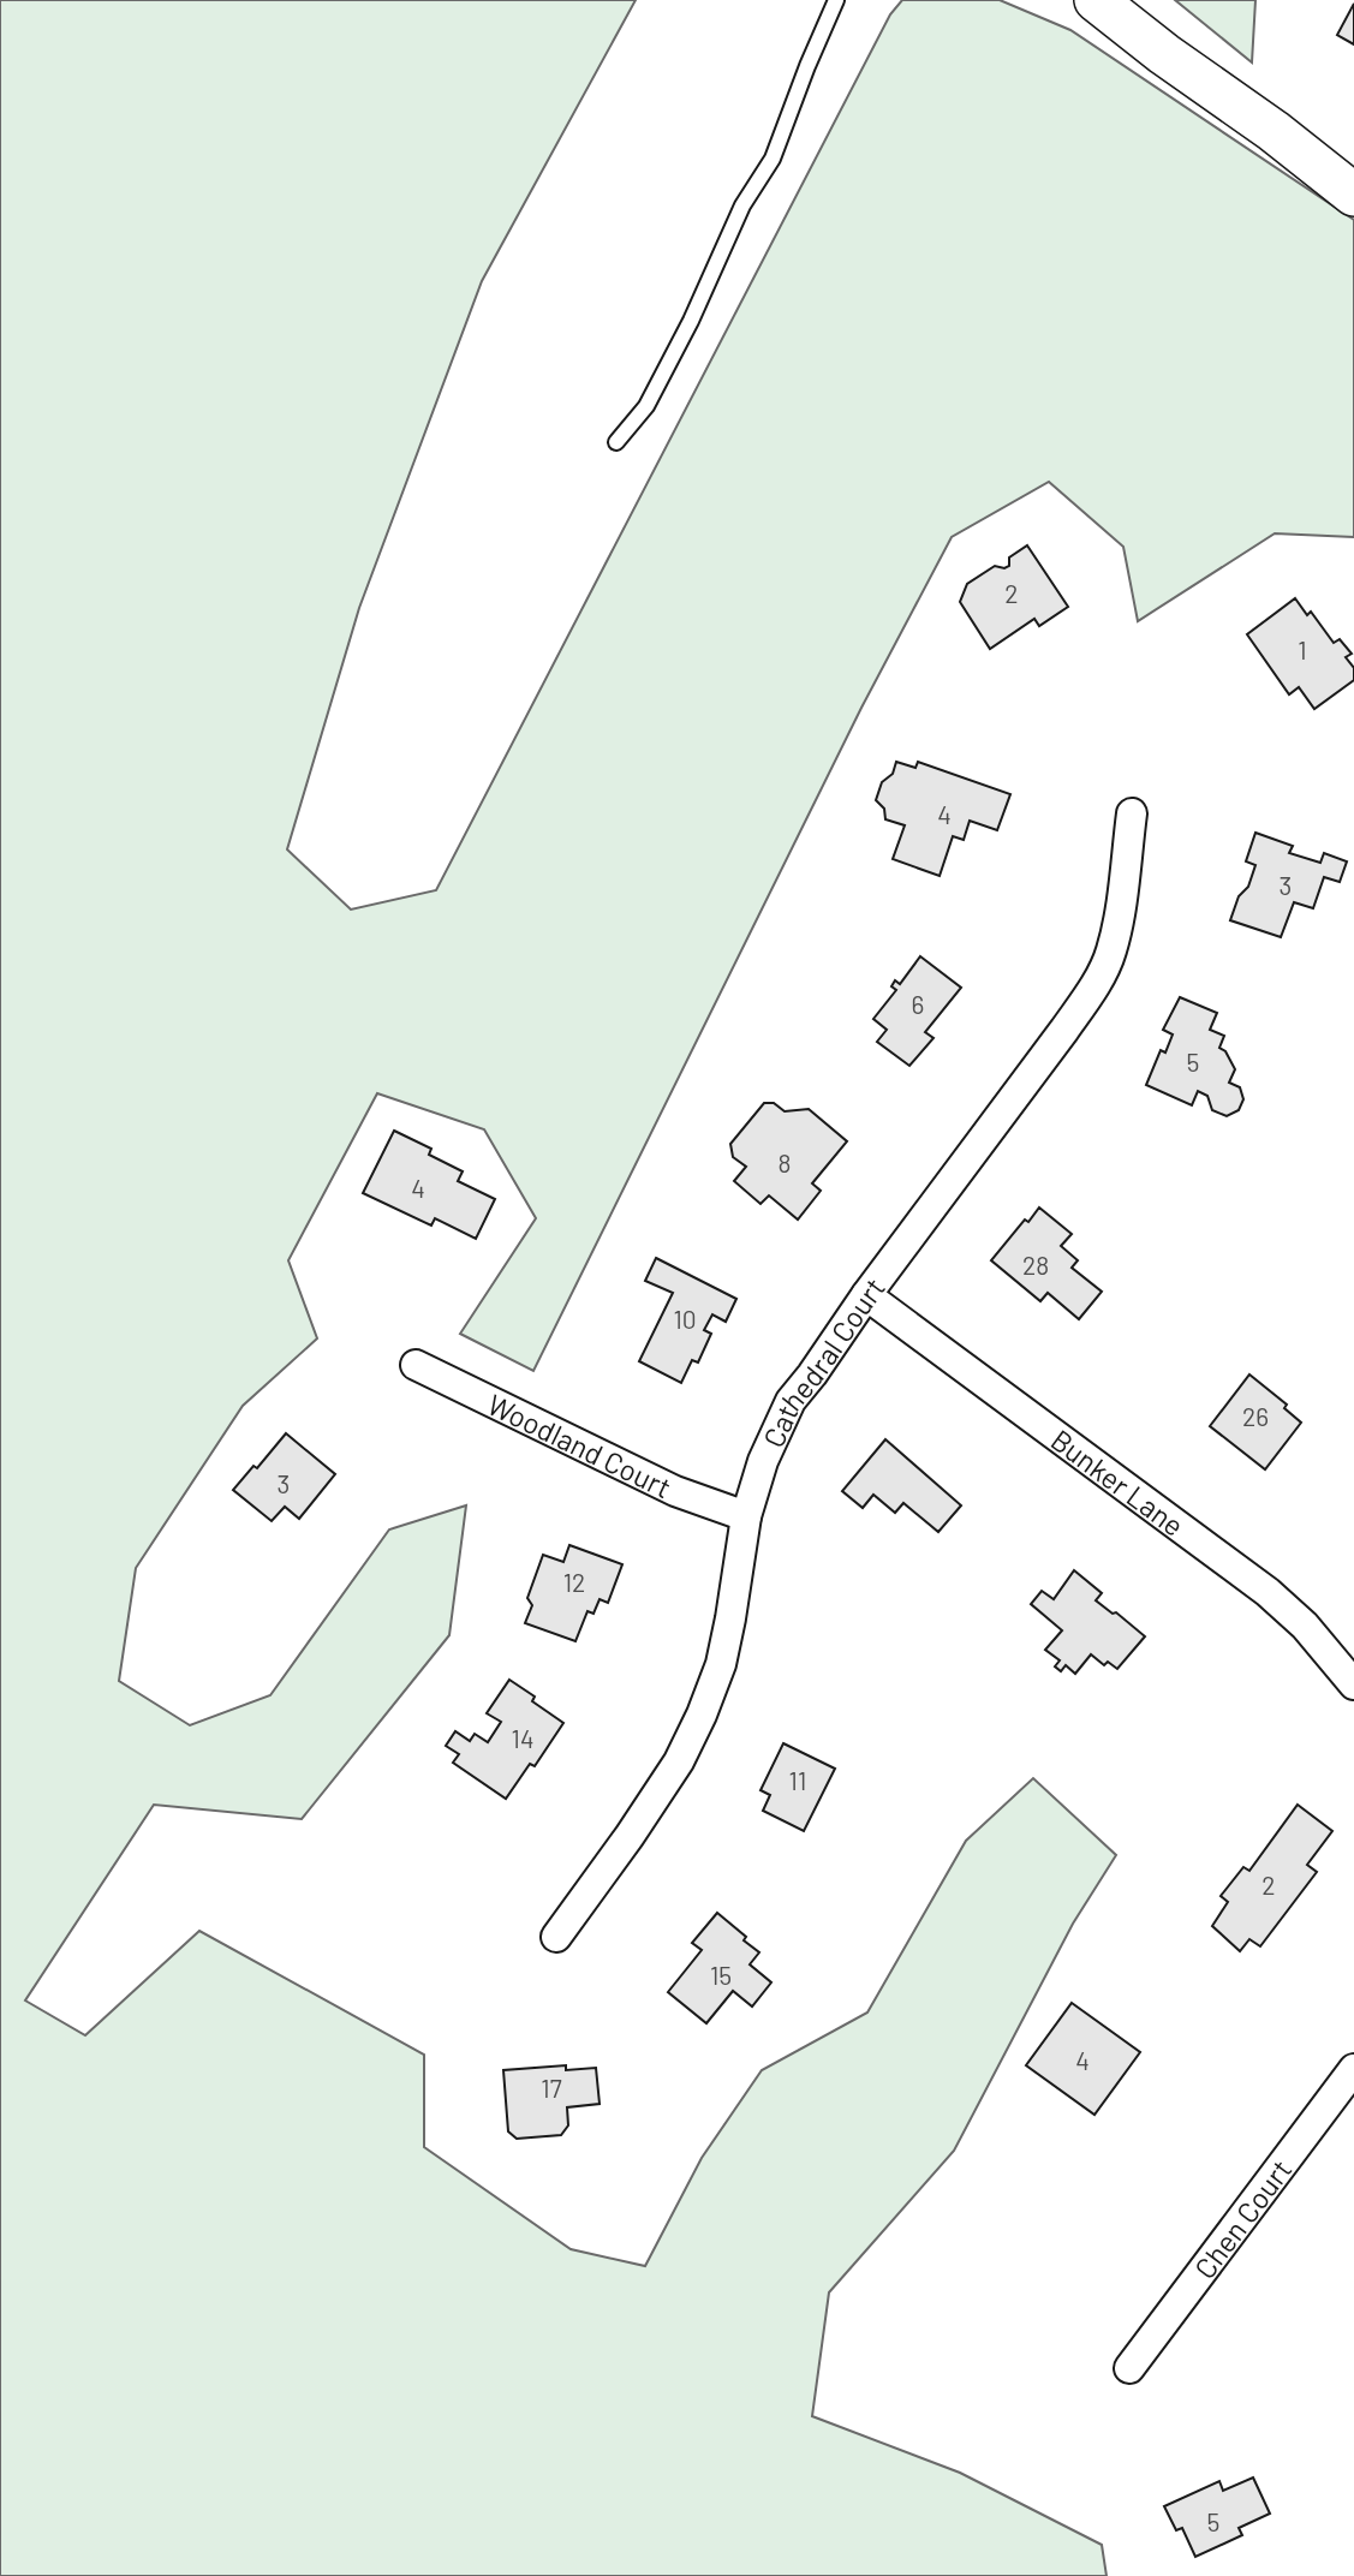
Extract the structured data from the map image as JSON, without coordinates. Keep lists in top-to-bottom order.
{
  "streets": {
    "street": [
      "Cathedral Court",
      "Woodland Court",
      "Bunker Lane",
      "Chen Court"
    ]
  },
  "crossings": [
    ["Cathedral Court", "Woodland Court"],
    ["Cathedral Court", "Bunker Lane"]
  ],
  "house_numbers": [
    "2",
    "1",
    "4",
    "3",
    "6",
    "5",
    "8",
    "4",
    "28",
    "10",
    "26",
    "3",
    "12",
    "14",
    "11",
    "2",
    "15",
    "4",
    "17",
    "5"
  ]
}
